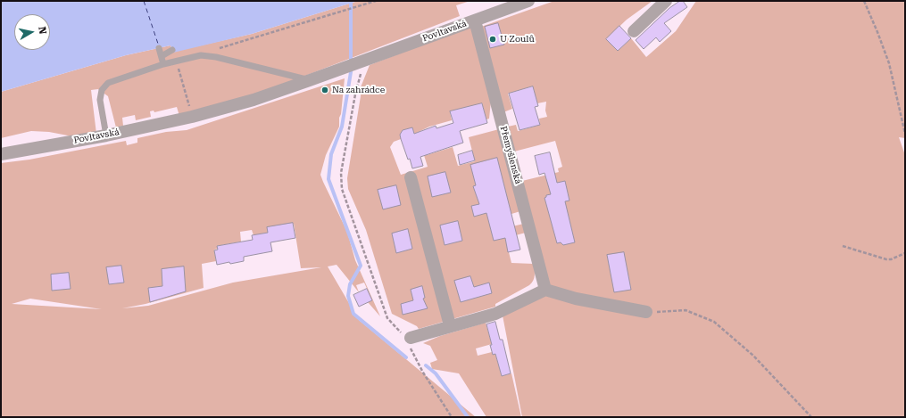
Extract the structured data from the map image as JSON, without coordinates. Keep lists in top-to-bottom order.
{
  "streets": {
    "street": ["Povltavská", "Přemyšlenská"]
  },
  "crossings": [
    ["Povltavská", "Přemyšlenská"]
  ],
  "places": ["U Zoulů", "Na zahrádce"],
  "north": "right"
}
